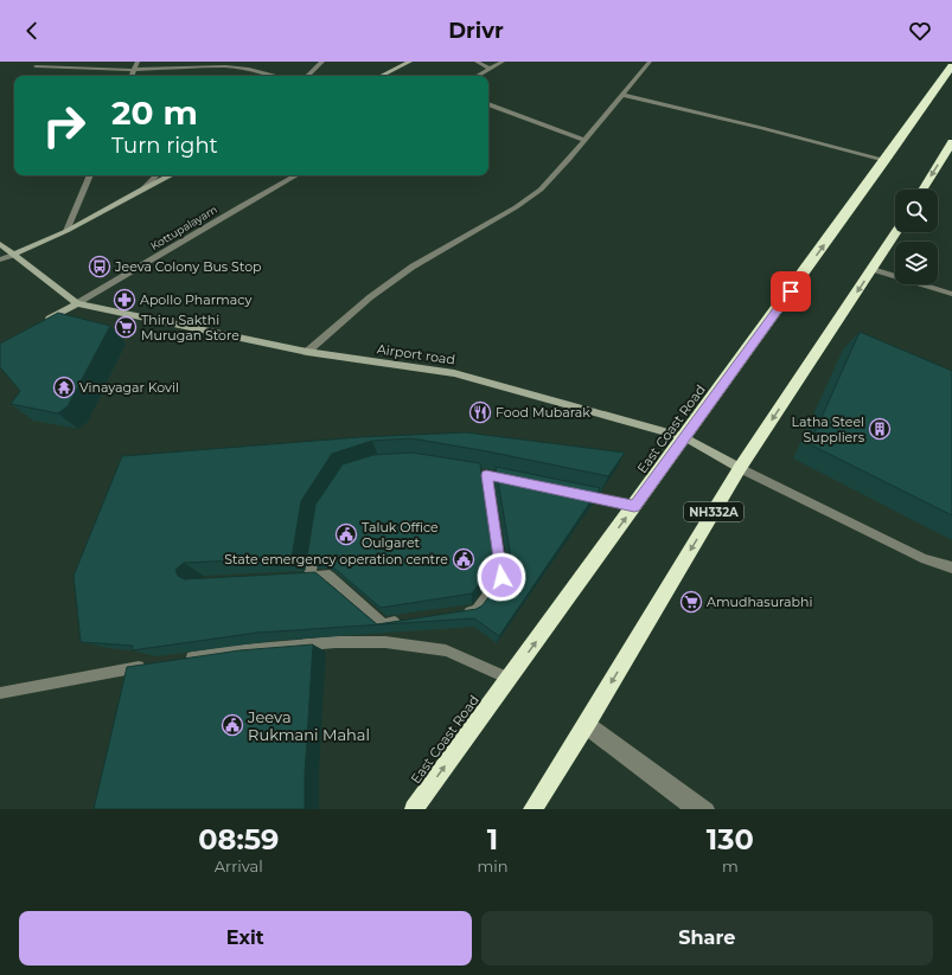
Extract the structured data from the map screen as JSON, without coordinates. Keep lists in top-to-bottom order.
{
  "streets": {
    "highway": ["East Coast Road", "NH332A"],
    "street": ["Kottupalayam", "Airport road"]
  },
  "crossings": [
    ["Kottupalayam", "Airport road"],
    ["Airport road", "East Coast Road"],
    ["Airport road", "NH332A"]
  ],
  "places": {
    "bus stop": ["Jeeva Colony Bus Stop"],
    "pharmacy": ["Apollo Pharmacy"],
    "supermarket": ["Thiru Sakthi Murugan Store", "Amudhasurabhi"],
    "temple": ["Vinayagar Kovil"],
    "restaurant": ["Food Mubarak"],
    "building": ["Latha Steel Suppliers"],
    "public building": ["Taluk Office Oulgaret", "State emergency operation centre", "Jeeva Rukmani Mahal"]
  },
  "page": {
    "header": "Drivr",
    "turn": ["20 m", "Turn right"],
    "eta": [
      "08:59",
      "Arrival",
      "1",
      "min",
      "130",
      "m"
    ],
    "buttons": ["Exit", "Share"]
  }
}
